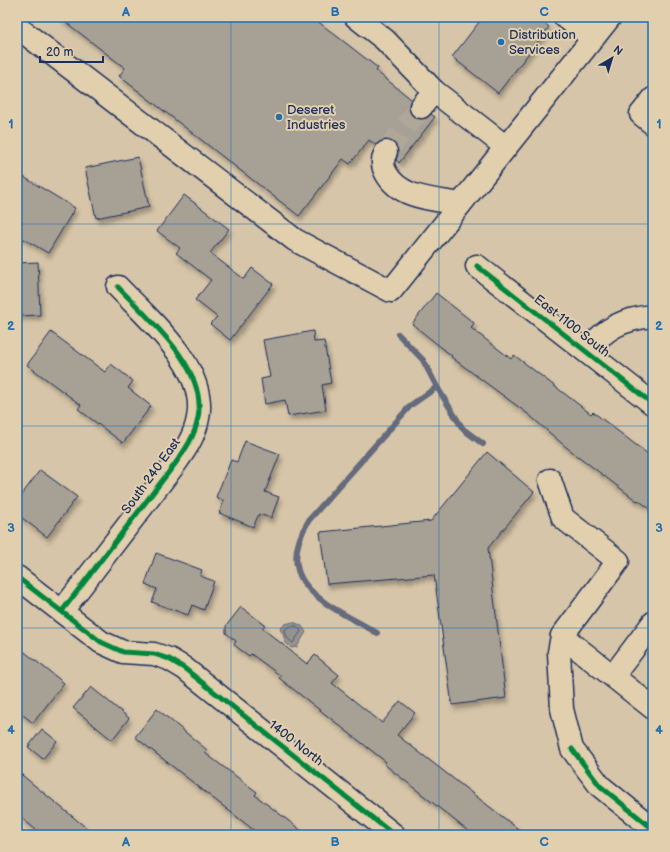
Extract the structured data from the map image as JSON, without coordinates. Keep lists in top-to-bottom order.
{
  "streets": {
    "street": ["East 1100 South", "South 240 East", "1400 North"]
  },
  "crossings": [
    ["South 240 East", "1400 North"]
  ],
  "places": ["Distribution Services", "Deseret Industries"],
  "scale_bar": "20 m",
  "north": "top right",
  "grid": {
    "columns": ["A", "B", "C"],
    "rows": [
      "1",
      "2",
      "3",
      "4"
    ]
  }
}
